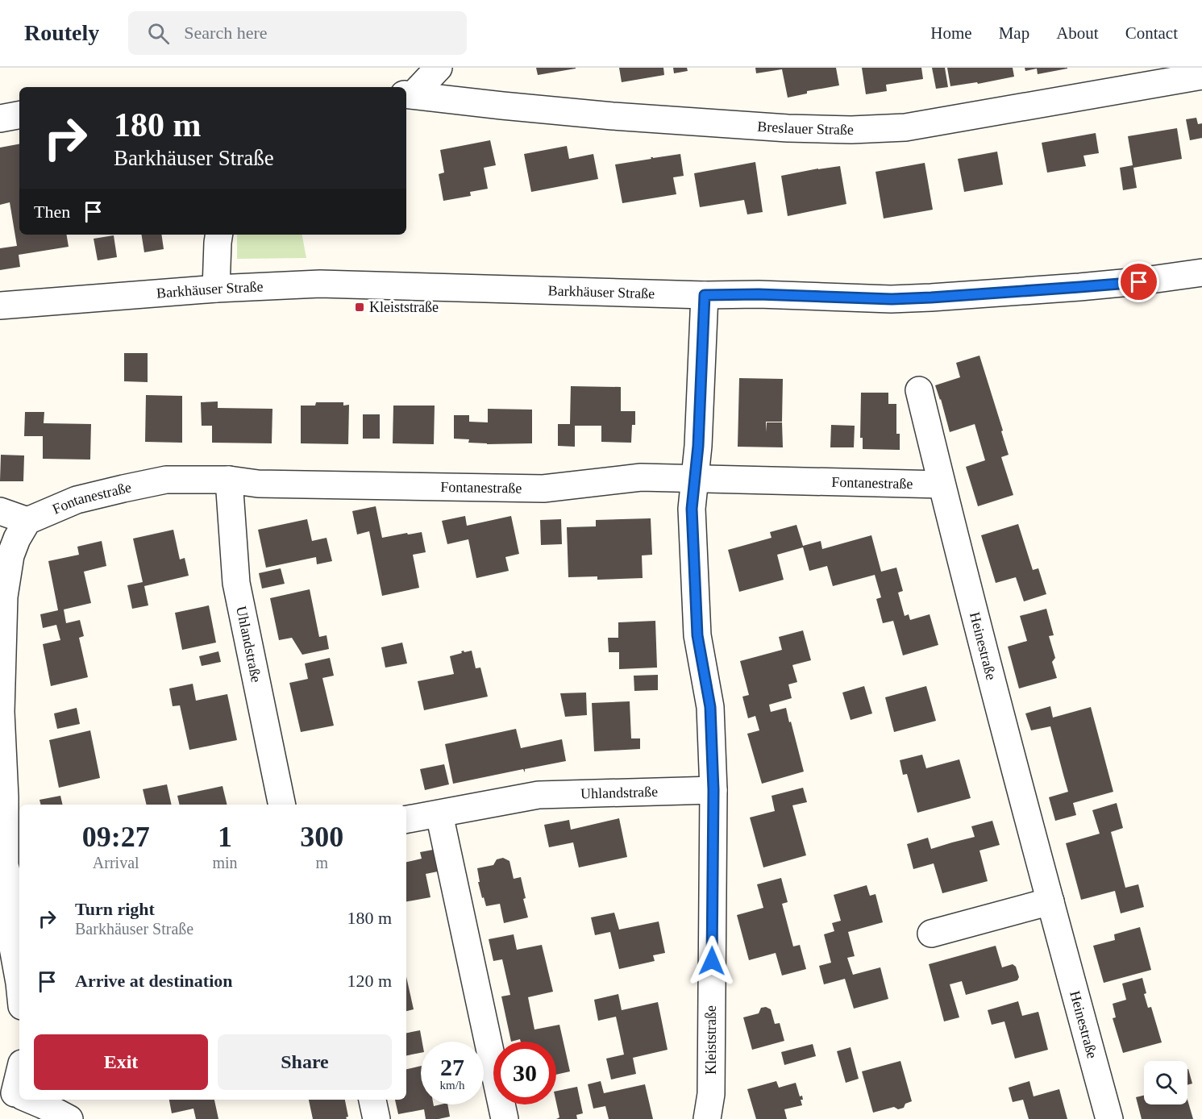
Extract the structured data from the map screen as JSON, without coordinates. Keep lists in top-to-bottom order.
{
  "streets": {
    "street": [
      "Breslauer Straße",
      "Barkhäuser Straße",
      "Fontanestraße",
      "Uhlandstraße",
      "Heinestraße",
      "Kleiststraße"
    ]
  },
  "crossings": [
    ["Barkhäuser Straße", "Kleiststraße"],
    ["Fontanestraße", "Uhlandstraße"],
    ["Fontanestraße", "Heinestraße"],
    ["Fontanestraße", "Kleiststraße"],
    ["Uhlandstraße", "Kleiststraße"]
  ],
  "places": {
    "transit": ["Kleiststraße"]
  },
  "page": {
    "header": "Routely",
    "search": "Search here",
    "nav": [
      "Home",
      "Map",
      "About",
      "Contact"
    ],
    "turn": ["180 m", "Barkhäuser Straße"],
    "then": "Then",
    "eta": [
      "09:27",
      "Arrival",
      "1",
      "min",
      "300",
      "m"
    ],
    "list": [
      {
        "name": "Turn right",
        "note": "Barkhäuser Straße",
        "value": "180 m"
      },
      {
        "name": "Arrive at destination",
        "value": "120 m"
      }
    ],
    "buttons": ["Exit", "Share"],
    "speed": "27 km/h",
    "limit": "30"
  }
}
